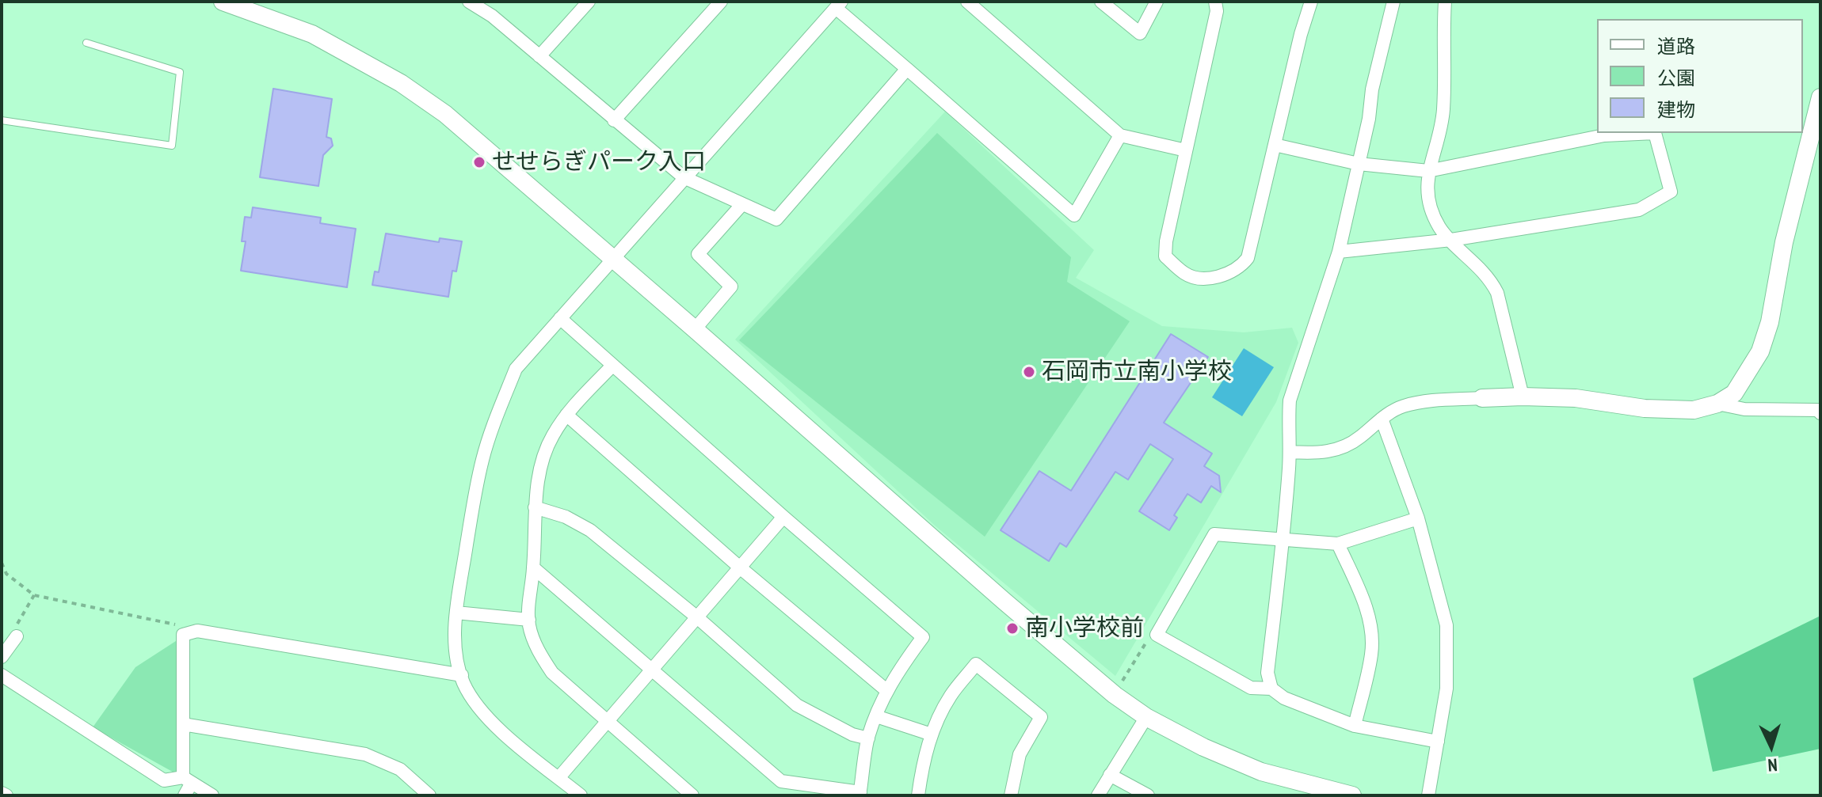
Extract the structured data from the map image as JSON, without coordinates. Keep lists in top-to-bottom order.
{
  "places": ["せせらぎパーク入口", "石岡市立南小学校", "南小学校前"],
  "legend": ["道路", "公園", "建物"],
  "north": "bottom"
}
